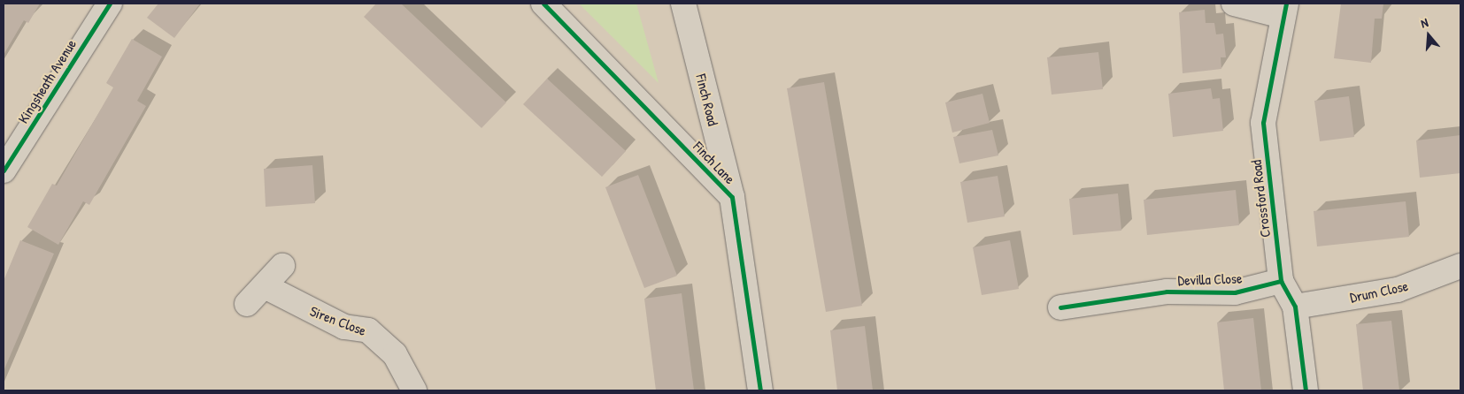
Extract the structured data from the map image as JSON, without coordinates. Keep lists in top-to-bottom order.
{
  "streets": {
    "street": [
      "Kingsheath Avenue",
      "Finch Road",
      "Finch Lane",
      "Crossford Road",
      "Devilla Close",
      "Drum Close",
      "Siren Close"
    ]
  },
  "crossings": [
    ["Finch Road", "Finch Lane"],
    ["Crossford Road", "Devilla Close"],
    ["Crossford Road", "Drum Close"]
  ],
  "north": "top"
}
